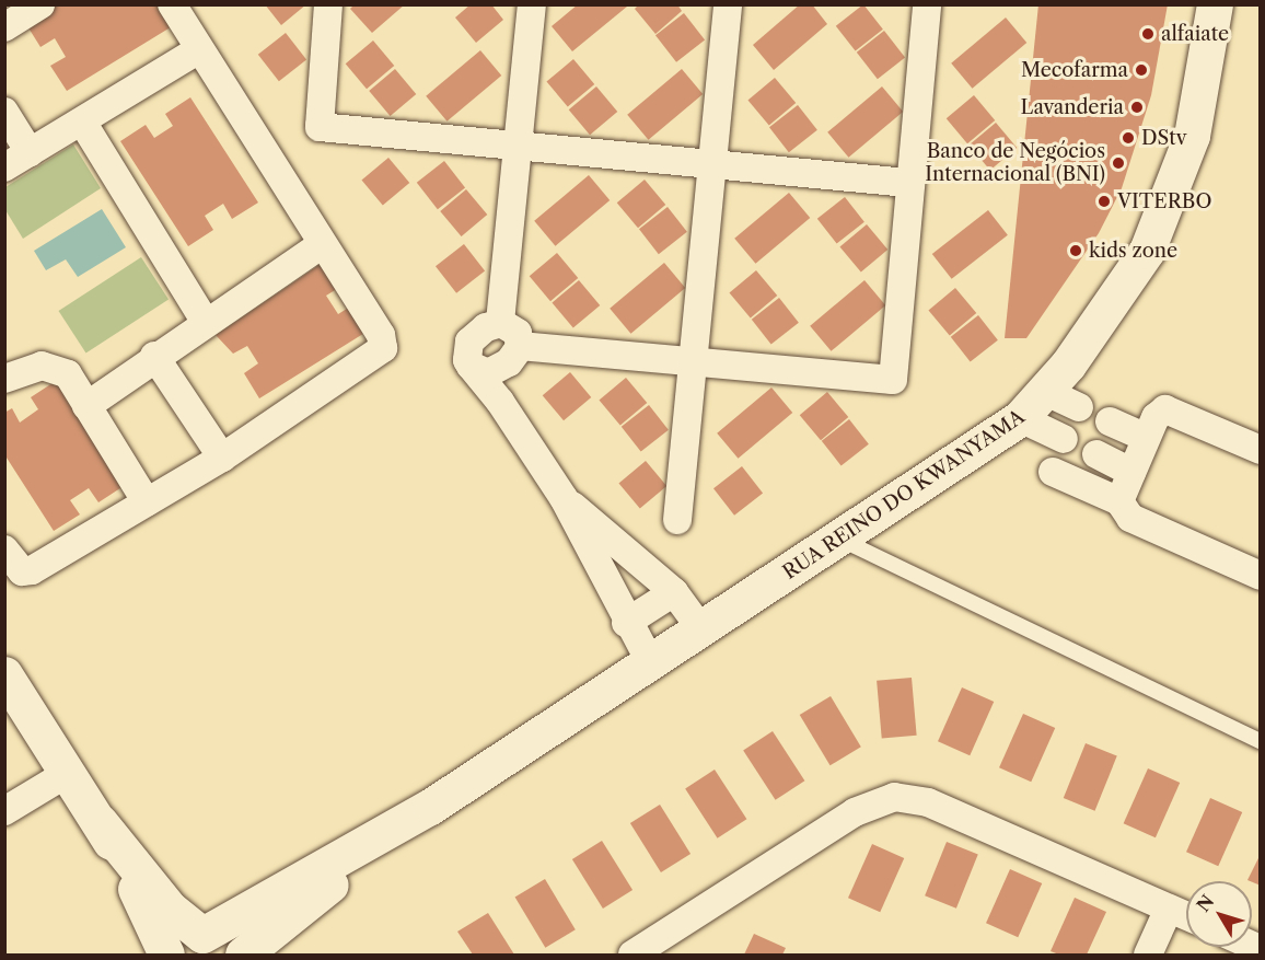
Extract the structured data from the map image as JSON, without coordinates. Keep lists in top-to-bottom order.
{
  "streets": {
    "street": ["RUA REINO DO KWANYAMA"]
  },
  "places": [
    "alfaiate",
    "Mecofarma",
    "Lavanderia",
    "DStv",
    "Banco de Negócios Internacional (BNI)",
    "VITERBO",
    "kids zone"
  ],
  "north": "top left"
}
